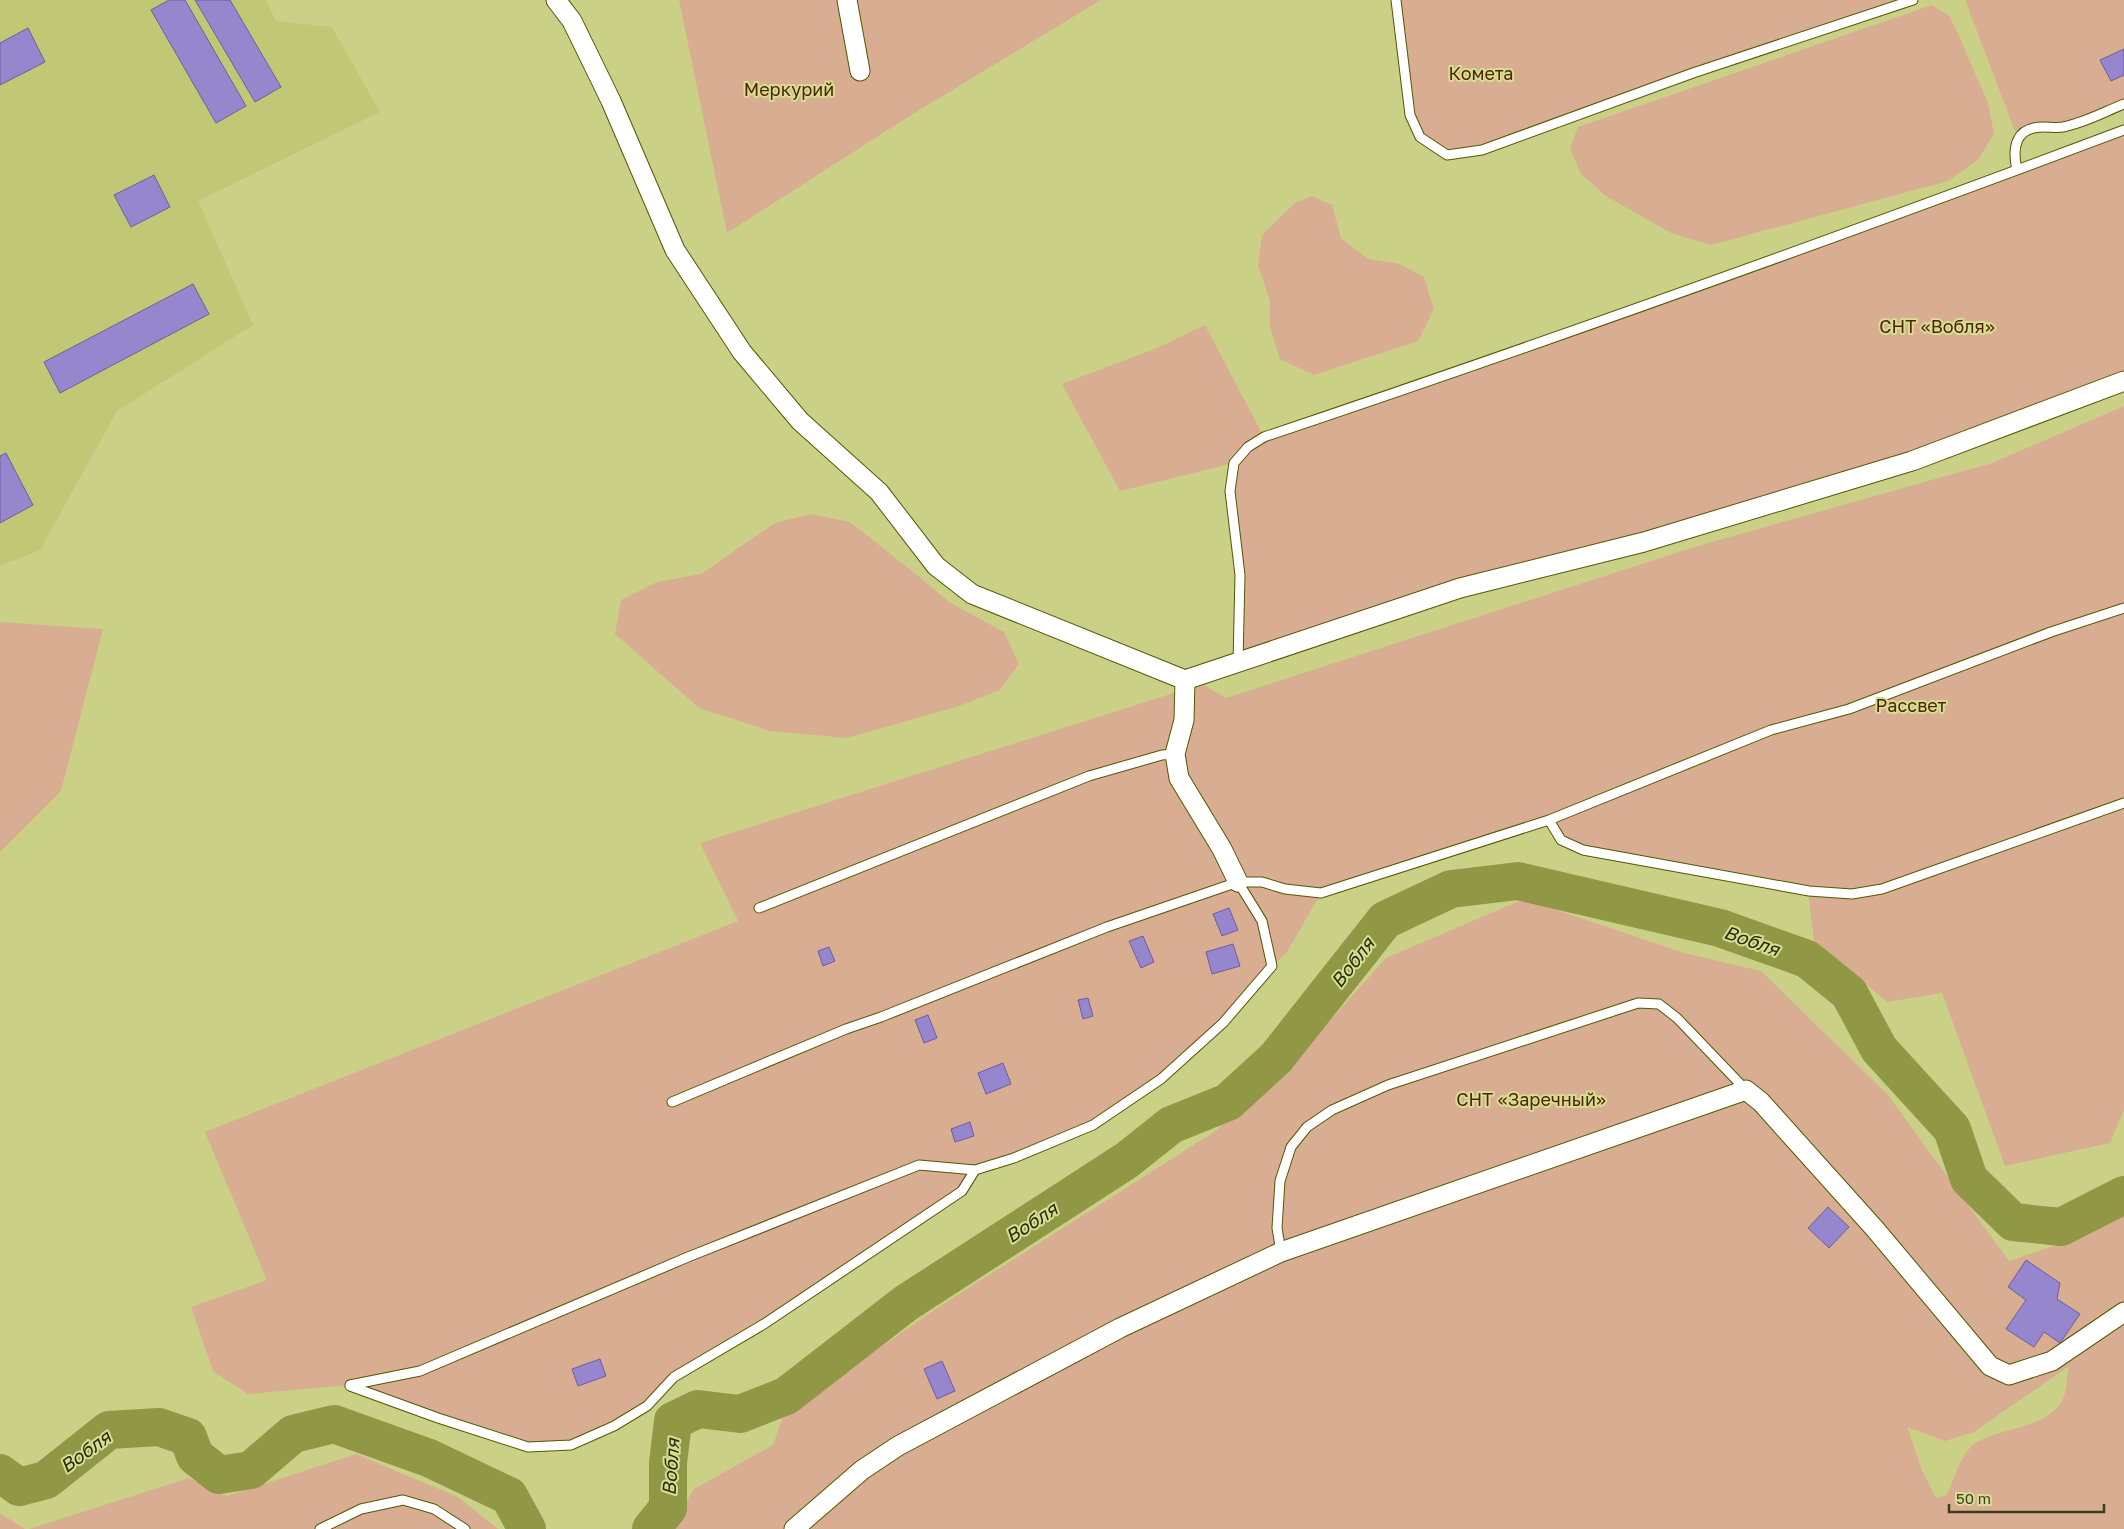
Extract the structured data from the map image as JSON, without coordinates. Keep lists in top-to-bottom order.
{
  "water": ["Вобля"],
  "parks": [
    "Комета",
    "Меркурий",
    "СНТ «Вобля»",
    "Рассвет",
    "СНТ «Заречный»"
  ],
  "scale_bar": "50 m"
}
